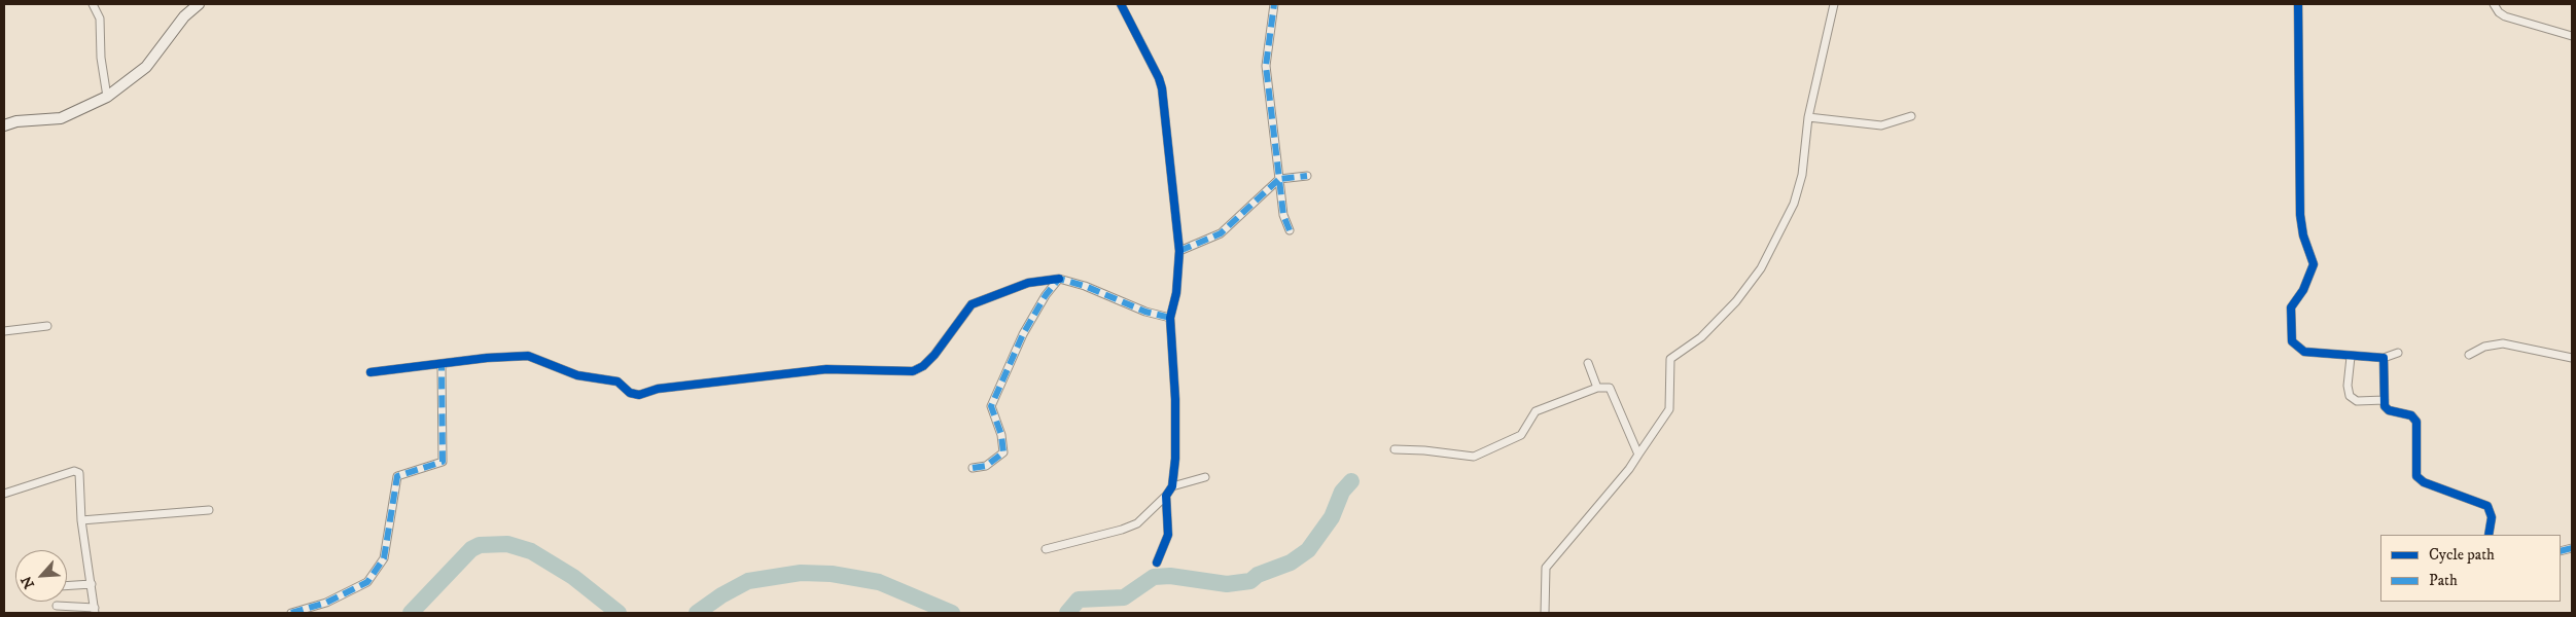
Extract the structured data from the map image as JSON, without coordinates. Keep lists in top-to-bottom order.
{
  "legend": ["Cycle path", "Path"],
  "north": "bottom left"
}
